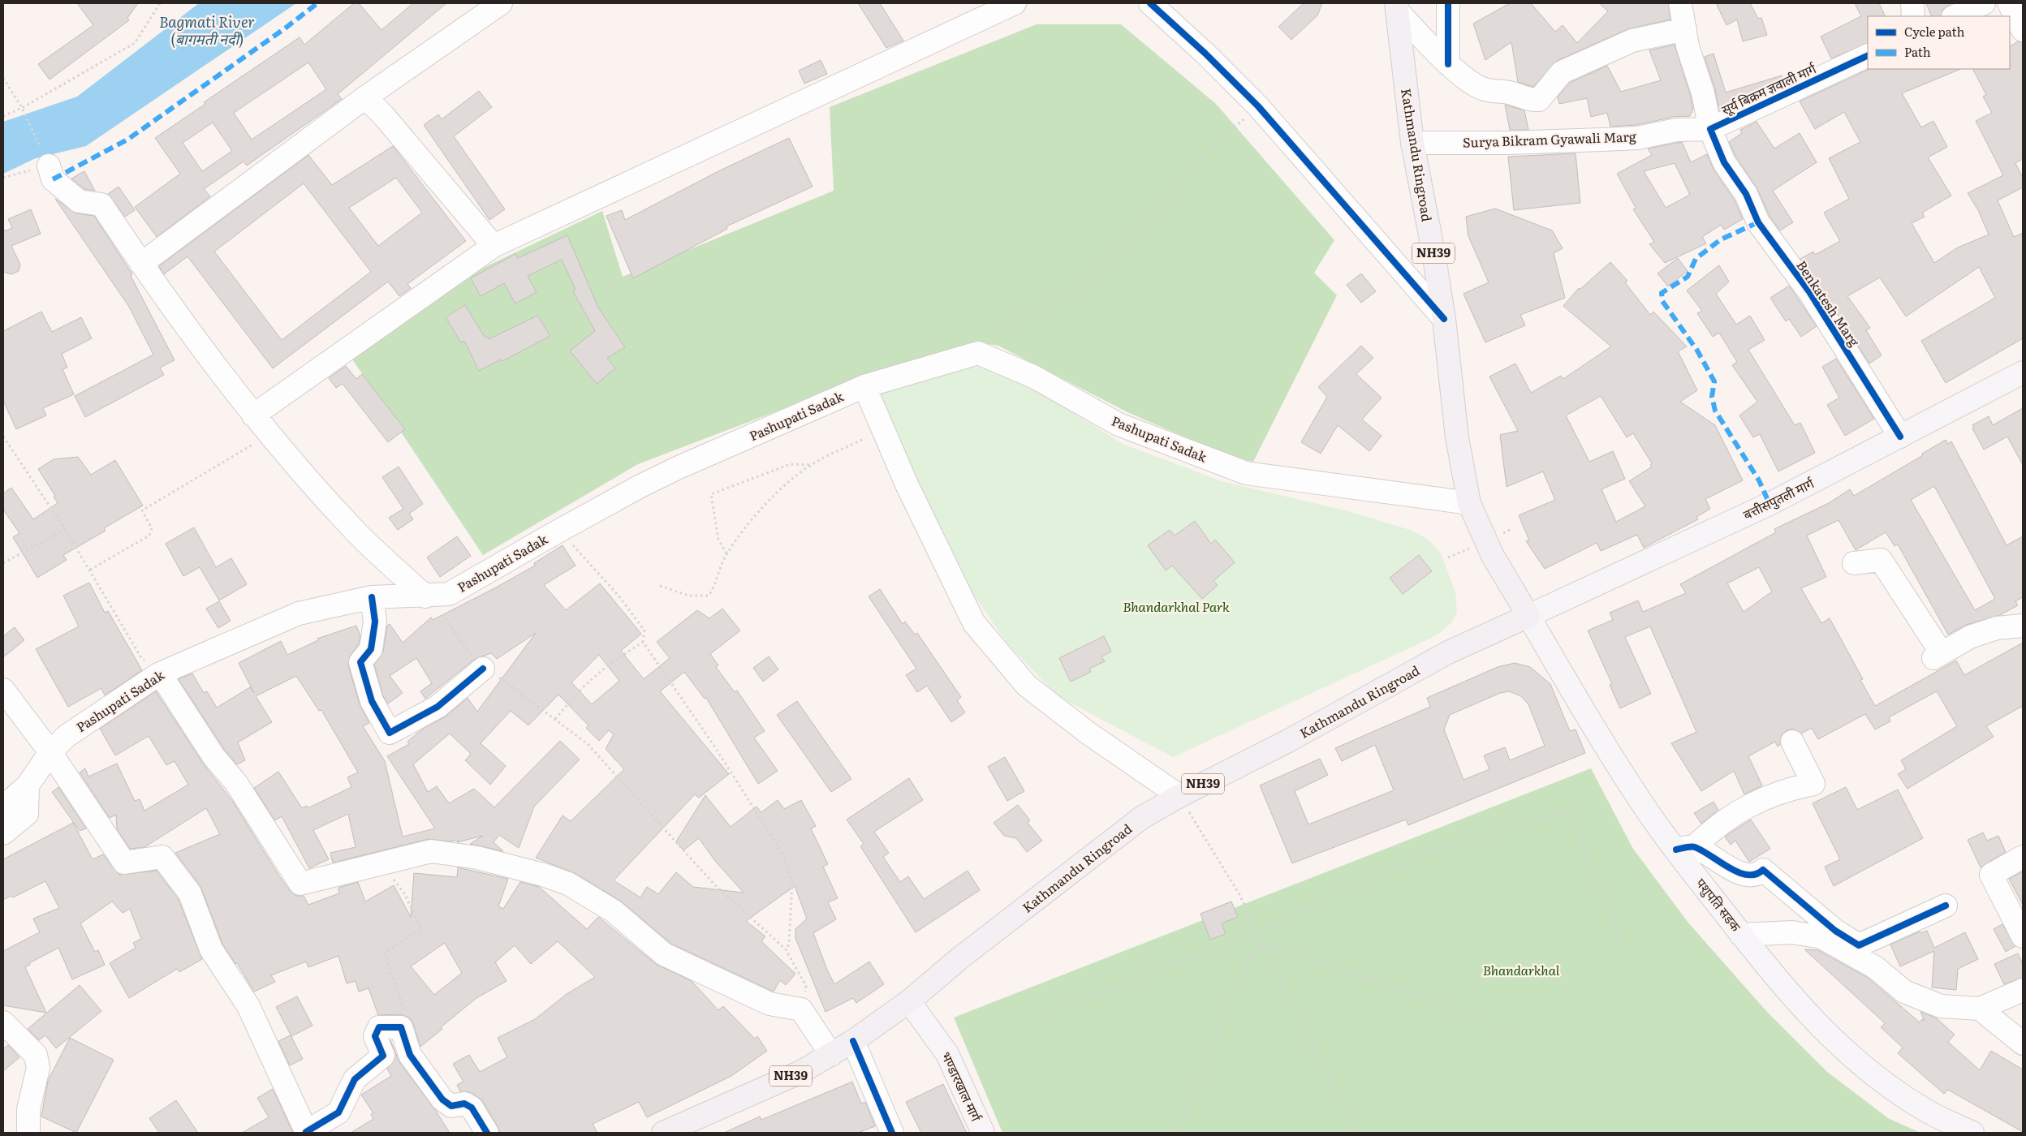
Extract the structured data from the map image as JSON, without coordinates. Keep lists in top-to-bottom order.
{
  "streets": {
    "highway": ["Kathmandu Ringroad", "NH39"],
    "main road": ["बत्तीसपुतली मार्ग", "पशुपति सडक", "भण्डारखाल मार्ग"],
    "street": [
      "सूर्य बिक्रम ज्ञवाली मार्ग",
      "Surya Bikram Gyawali Marg",
      "Benkatesh Marg",
      "Pashupati Sadak"
    ]
  },
  "crossings": [
    ["सूर्य बिक्रम ज्ञवाली मार्ग", "Surya Bikram Gyawali Marg"],
    ["सूर्य बिक्रम ज्ञवाली मार्ग", "Benkatesh Marg"],
    ["Surya Bikram Gyawali Marg", "Kathmandu Ringroad"],
    ["Kathmandu Ringroad", "Pashupati Sadak"],
    ["Kathmandu Ringroad", "बत्तीसपुतली मार्ग"],
    ["Kathmandu Ringroad", "पशुपति सडक"],
    ["Kathmandu Ringroad", "भण्डारखाल मार्ग"],
    ["Benkatesh Marg", "बत्तीसपुतली मार्ग"],
    ["बत्तीसपुतली मार्ग", "पशुपति सडक"]
  ],
  "water": ["Bagmati River (बागमती नदी)"],
  "parks": ["Bhandarkhal Park", "Bhandarkhal"],
  "legend": ["Cycle path", "Path"]
}
